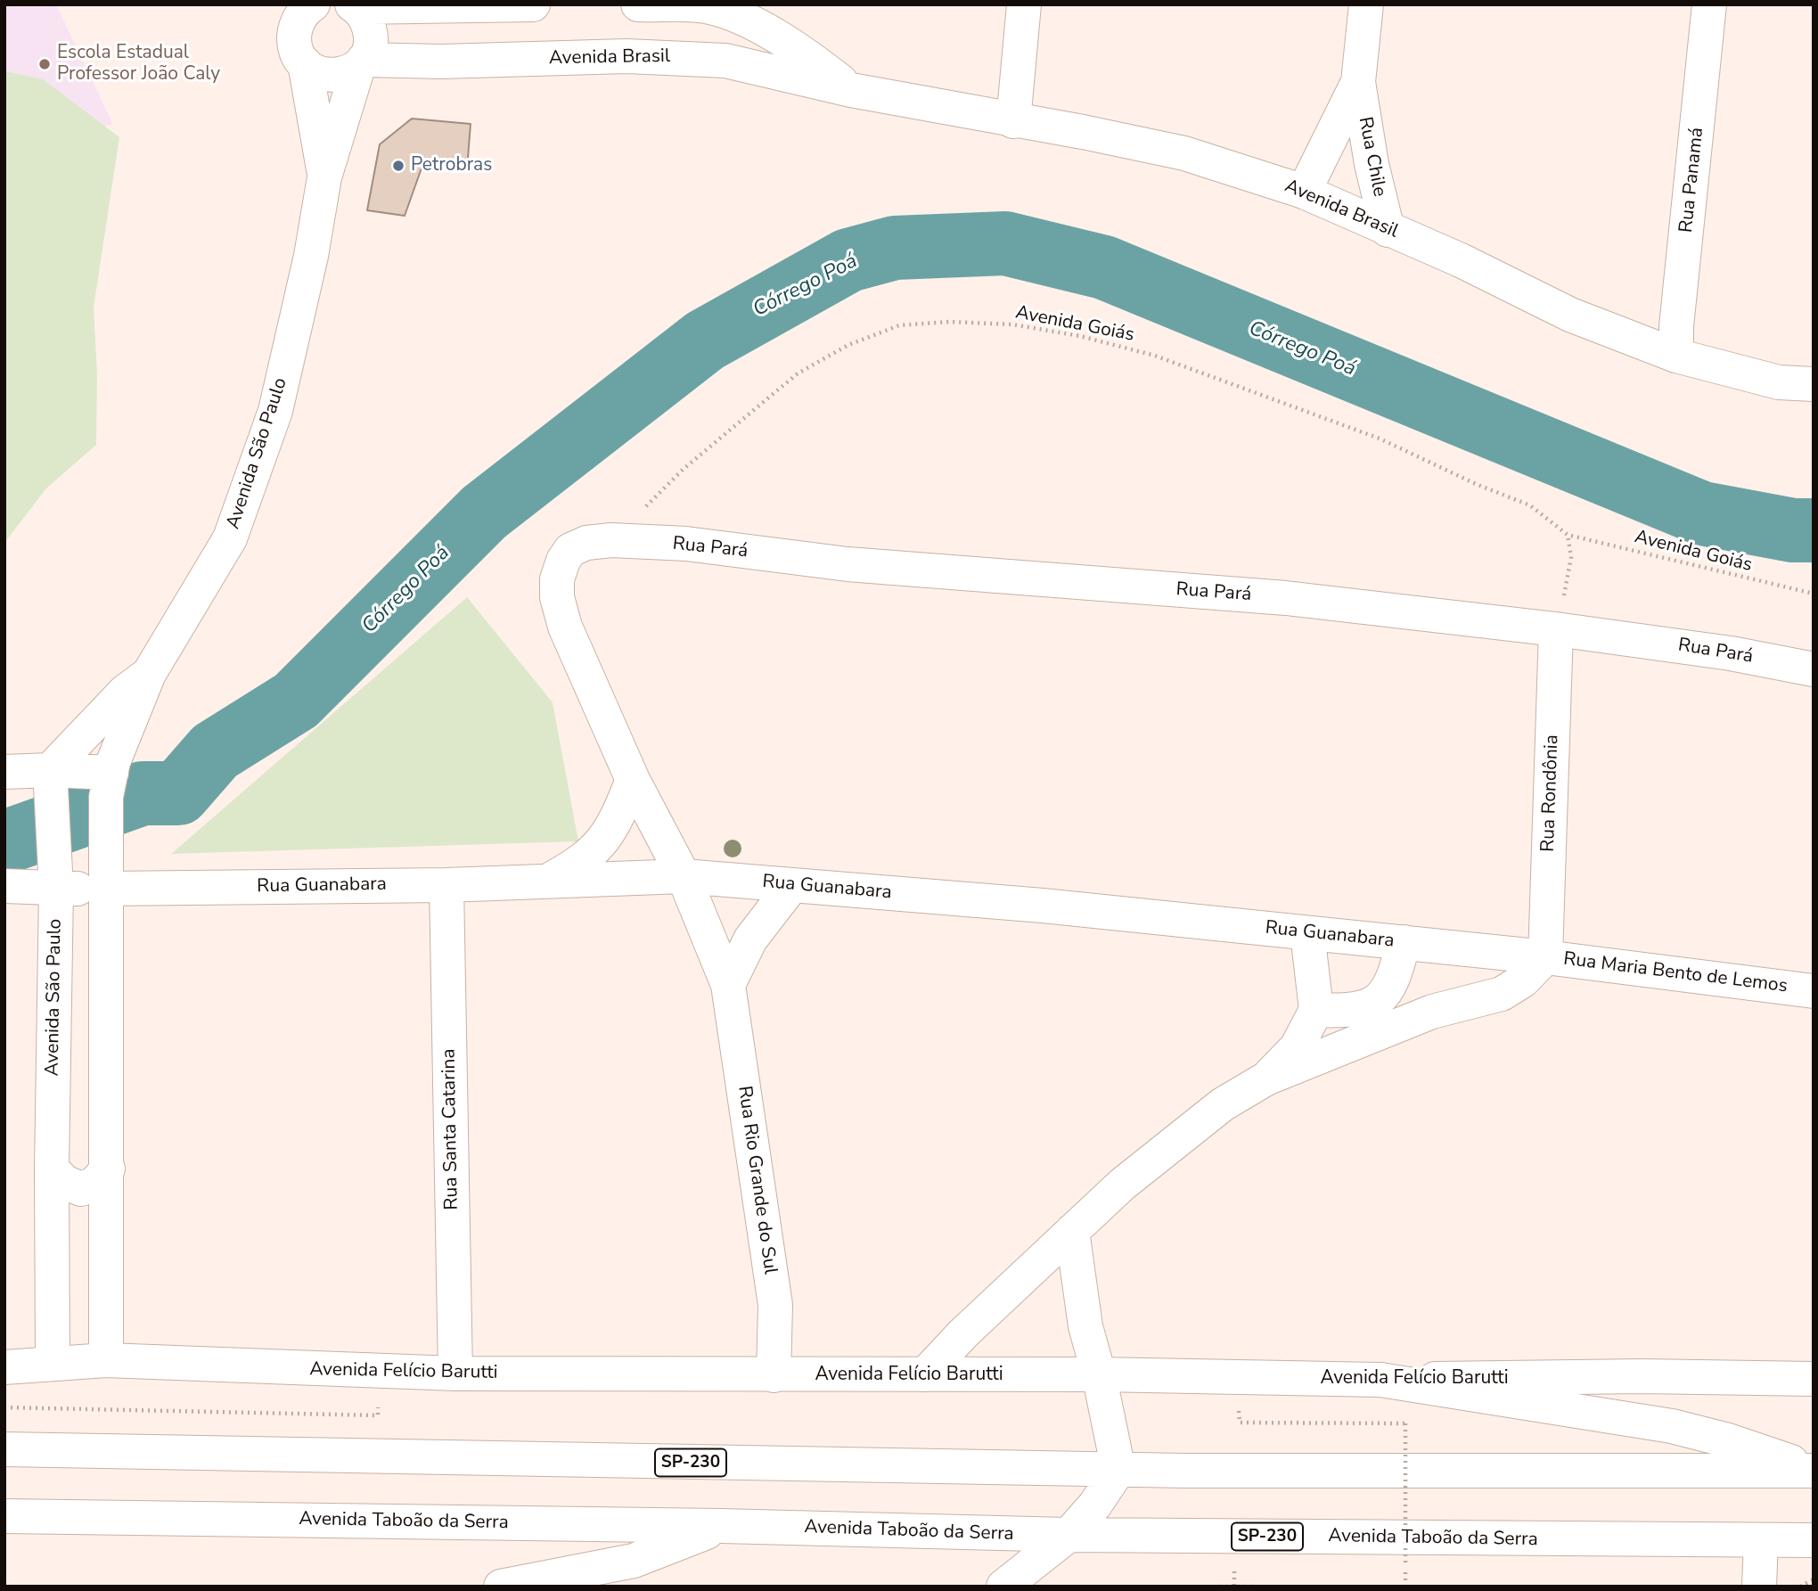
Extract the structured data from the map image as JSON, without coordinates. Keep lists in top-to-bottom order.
{
  "streets": {
    "main road": [
      "Avenida Brasil",
      "Rua Chile",
      "Rua Panamá",
      "Avenida São Paulo",
      "Rua Pará",
      "Rua Rondônia",
      "Rua Guanabara",
      "Rua Maria Bento de Lemos",
      "Rua Santa Catarina",
      "Rua Rio Grande do Sul",
      "Avenida Felício Barutti",
      "SP-230",
      "Avenida Taboão da Serra"
    ],
    "path": ["Avenida Goiás"]
  },
  "crossings": [
    ["Avenida Brasil", "Rua Chile"],
    ["Avenida Brasil", "Rua Panamá"],
    ["Avenida Brasil", "Avenida São Paulo"],
    ["Avenida Goiás", "Rua Pará"],
    ["Avenida Goiás", "Rua Rio Grande do Sul"],
    ["Avenida São Paulo", "Rua Guanabara"],
    ["Avenida São Paulo", "Avenida Felício Barutti"],
    ["Rua Pará", "Rua Rondônia"],
    ["Rua Pará", "Rua Rio Grande do Sul"],
    ["Rua Rondônia", "Rua Guanabara"],
    ["Rua Rondônia", "Rua Maria Bento de Lemos"],
    ["Rua Guanabara", "Rua Maria Bento de Lemos"],
    ["Rua Guanabara", "Rua Santa Catarina"],
    ["Rua Guanabara", "Rua Rio Grande do Sul"],
    ["Rua Maria Bento de Lemos", "Avenida Felício Barutti"],
    ["Rua Santa Catarina", "Avenida Felício Barutti"],
    ["Rua Rio Grande do Sul", "Avenida Felício Barutti"]
  ],
  "water": ["Córrego Poá"],
  "places": ["Escola Estadual Professor João Caly", "Petrobras"]
}
